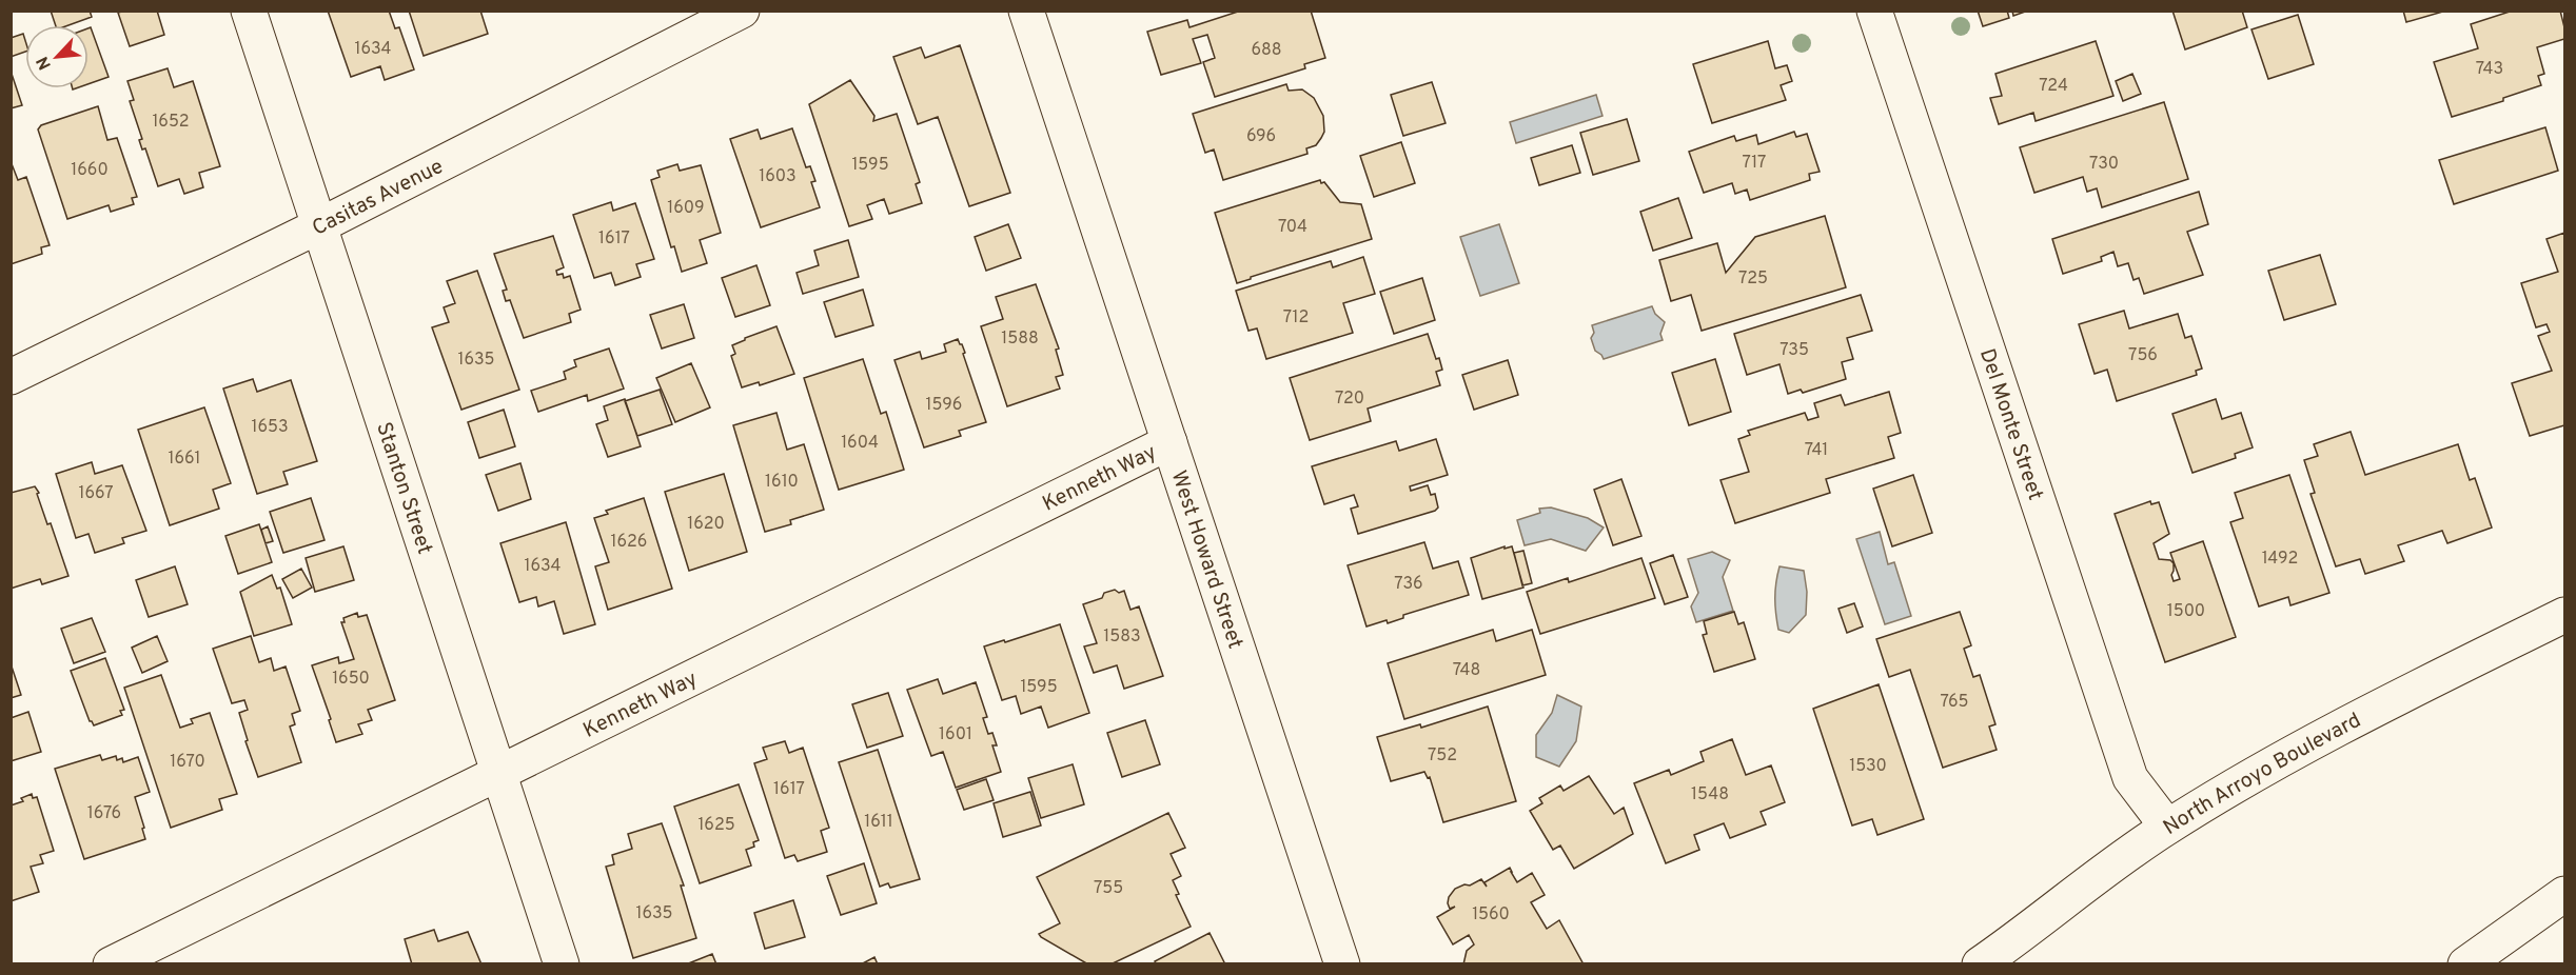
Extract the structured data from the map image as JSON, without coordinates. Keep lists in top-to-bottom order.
{
  "streets": {
    "street": [
      "Casitas Avenue",
      "Del Monte Street",
      "Kenneth Way",
      "Stanton Street",
      "West Howard Street",
      "North Arroyo Boulevard"
    ]
  },
  "crossings": [
    ["Casitas Avenue", "Stanton Street"],
    ["Del Monte Street", "North Arroyo Boulevard"],
    ["Kenneth Way", "Stanton Street"],
    ["Kenneth Way", "West Howard Street"]
  ],
  "house_numbers": [
    "1634",
    "688",
    "743",
    "724",
    "1652",
    "696",
    "717",
    "730",
    "1595",
    "1660",
    "1603",
    "1609",
    "704",
    "1617",
    "725",
    "712",
    "1588",
    "735",
    "756",
    "1635",
    "720",
    "1596",
    "1653",
    "1604",
    "741",
    "1661",
    "1610",
    "1667",
    "1620",
    "1626",
    "1492",
    "1634",
    "736",
    "1500",
    "1583",
    "748",
    "1650",
    "1595",
    "765",
    "1601",
    "752",
    "1670",
    "1530",
    "1617",
    "1548",
    "1676",
    "1611",
    "1625",
    "755",
    "1635",
    "1560"
  ],
  "north": "bottom left"
}
